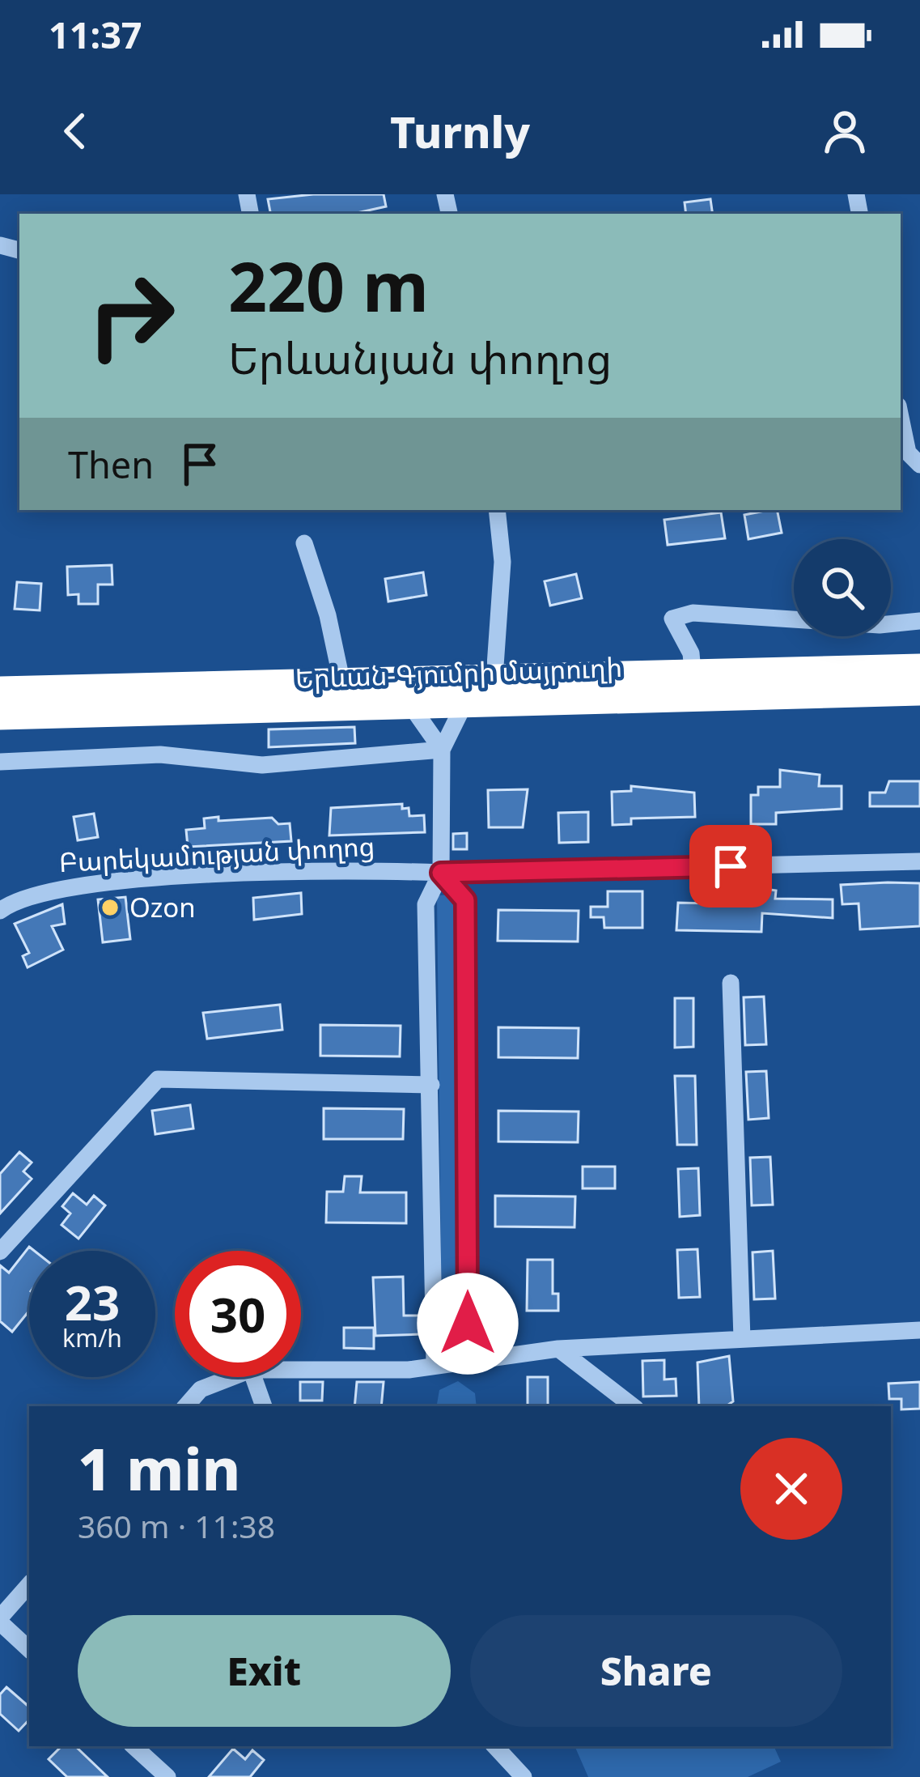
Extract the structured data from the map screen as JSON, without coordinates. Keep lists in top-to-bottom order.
{
  "streets": {
    "highway": ["Երևան-Գյումրի մայրուղի"],
    "street": ["Բարեկամության փողոց"]
  },
  "places": ["Ozon"],
  "page": {
    "status": "11:37",
    "header": "Turnly",
    "turn": ["220 m", "Երևանյան փողոց"],
    "then": "Then",
    "speed": "23 km/h",
    "limit": "30",
    "heading": ["1 min", "360 m · 11:38"],
    "buttons": ["Exit", "Share"]
  }
}
